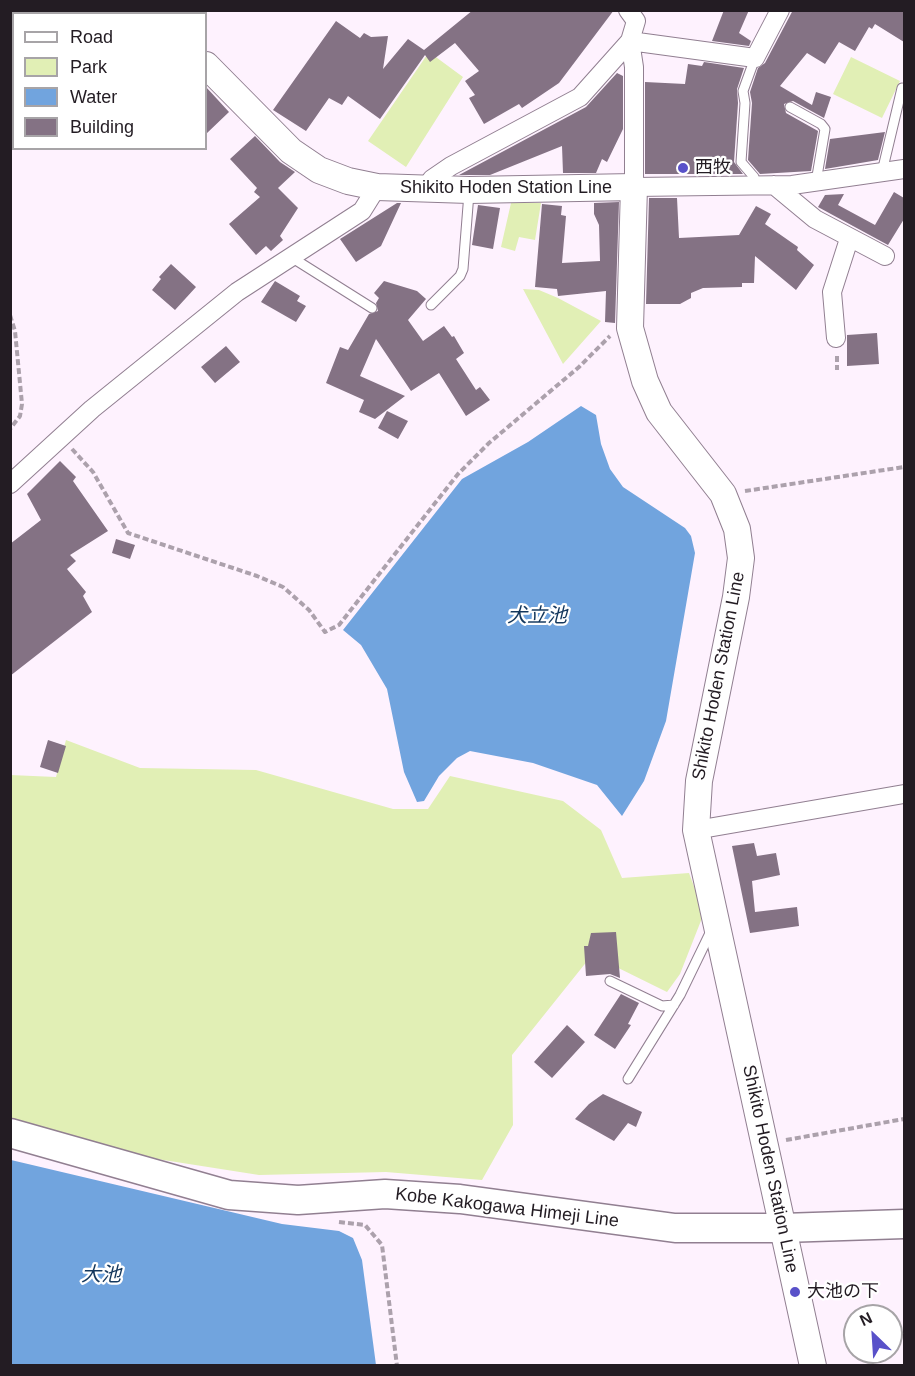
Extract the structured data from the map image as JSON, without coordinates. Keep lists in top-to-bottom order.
{
  "streets": {
    "main road": ["Shikito Hoden Station Line", "Kobe Kakogawa Himeji Line"]
  },
  "crossings": [
    ["Shikito Hoden Station Line", "Kobe Kakogawa Himeji Line"]
  ],
  "water": ["犬立池", "大池"],
  "places": ["西牧", "大池の下"],
  "legend": [
    "Road",
    "Park",
    "Water",
    "Building"
  ],
  "north": "top left"
}
